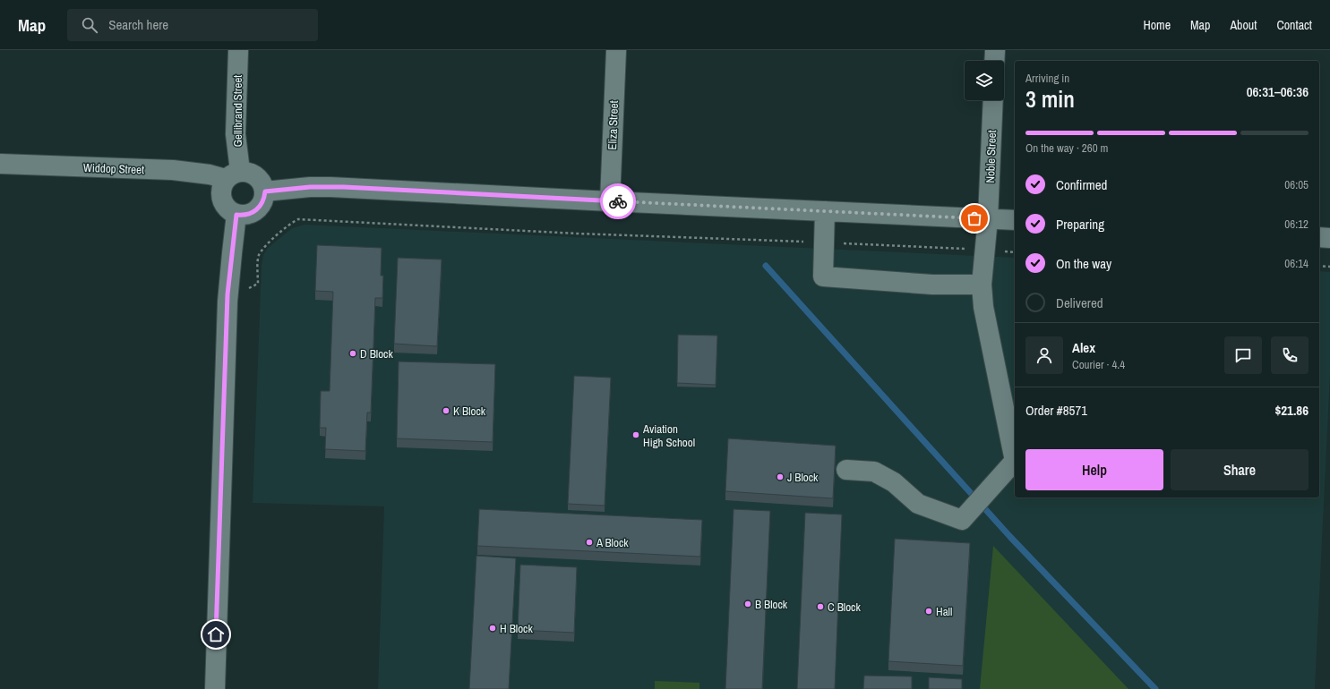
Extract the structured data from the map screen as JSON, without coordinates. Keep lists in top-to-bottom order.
{
  "streets": {
    "street": [
      "Gellibrand Street",
      "Eliza Street",
      "Noble Street",
      "Widdop Street"
    ]
  },
  "crossings": [
    ["Gellibrand Street", "Widdop Street"]
  ],
  "places": [
    "D Block",
    "K Block",
    "Aviation High School",
    "J Block",
    "A Block",
    "B Block",
    "C Block",
    "Hall",
    "H Block"
  ],
  "page": {
    "header": "Map",
    "search": "Search here",
    "nav": [
      "Home",
      "Map",
      "About",
      "Contact"
    ],
    "heading": ["3 min", "Arriving in", "06:31–06:36"],
    "panel": [
      "Alex",
      "Courier · 4.4",
      "Order #8571",
      "$21.86"
    ],
    "bar": "On the way · 260 m",
    "list": [
      ["Confirmed", "06:05"],
      ["Preparing", "06:12"],
      ["On the way", "06:14"],
      "Delivered"
    ],
    "buttons": ["Help", "Share"]
  }
}
